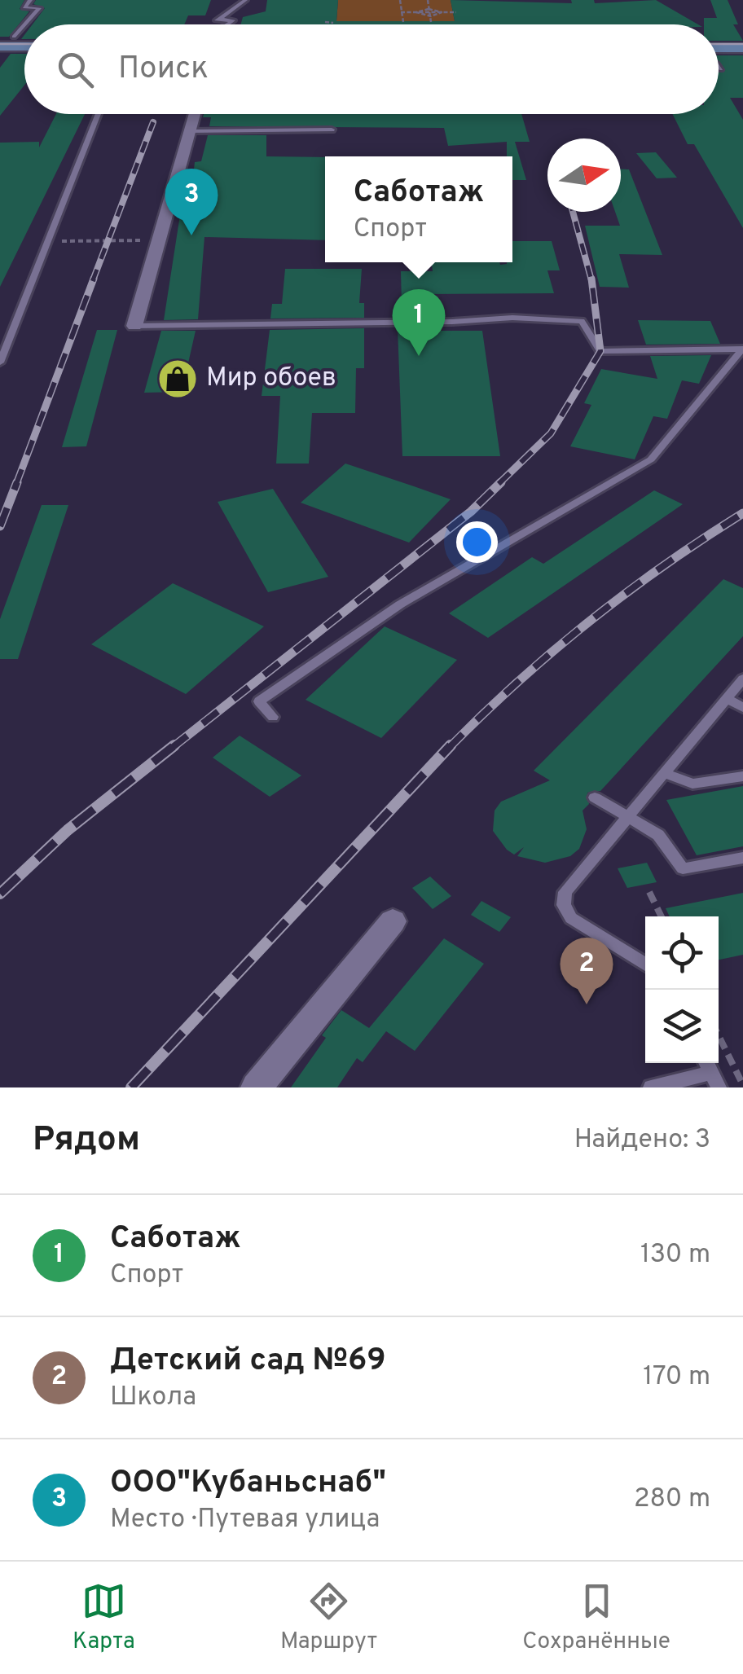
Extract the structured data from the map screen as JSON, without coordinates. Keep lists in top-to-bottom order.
{
  "places": {
    "shop": ["Мир обоев"]
  },
  "north": "right",
  "page": {
    "search": "Поиск",
    "popup": ["Саботаж", "Спорт"],
    "pins": ["3", "1", "2"],
    "heading": ["Рядом", "Найдено: 3"],
    "list": [
      {
        "mark": "1",
        "name": "Саботаж",
        "note": "Спорт",
        "value": "130 m"
      },
      {
        "mark": "2",
        "name": "Детский сад №69",
        "note": "Школа",
        "value": "170 m"
      },
      {
        "mark": "3",
        "name": "ООО\"Кубаньснаб\"",
        "note": "Место · Путевая улица",
        "value": "280 m"
      }
    ],
    "nav": ["Карта", "Маршрут", "Сохранённые"]
  }
}
